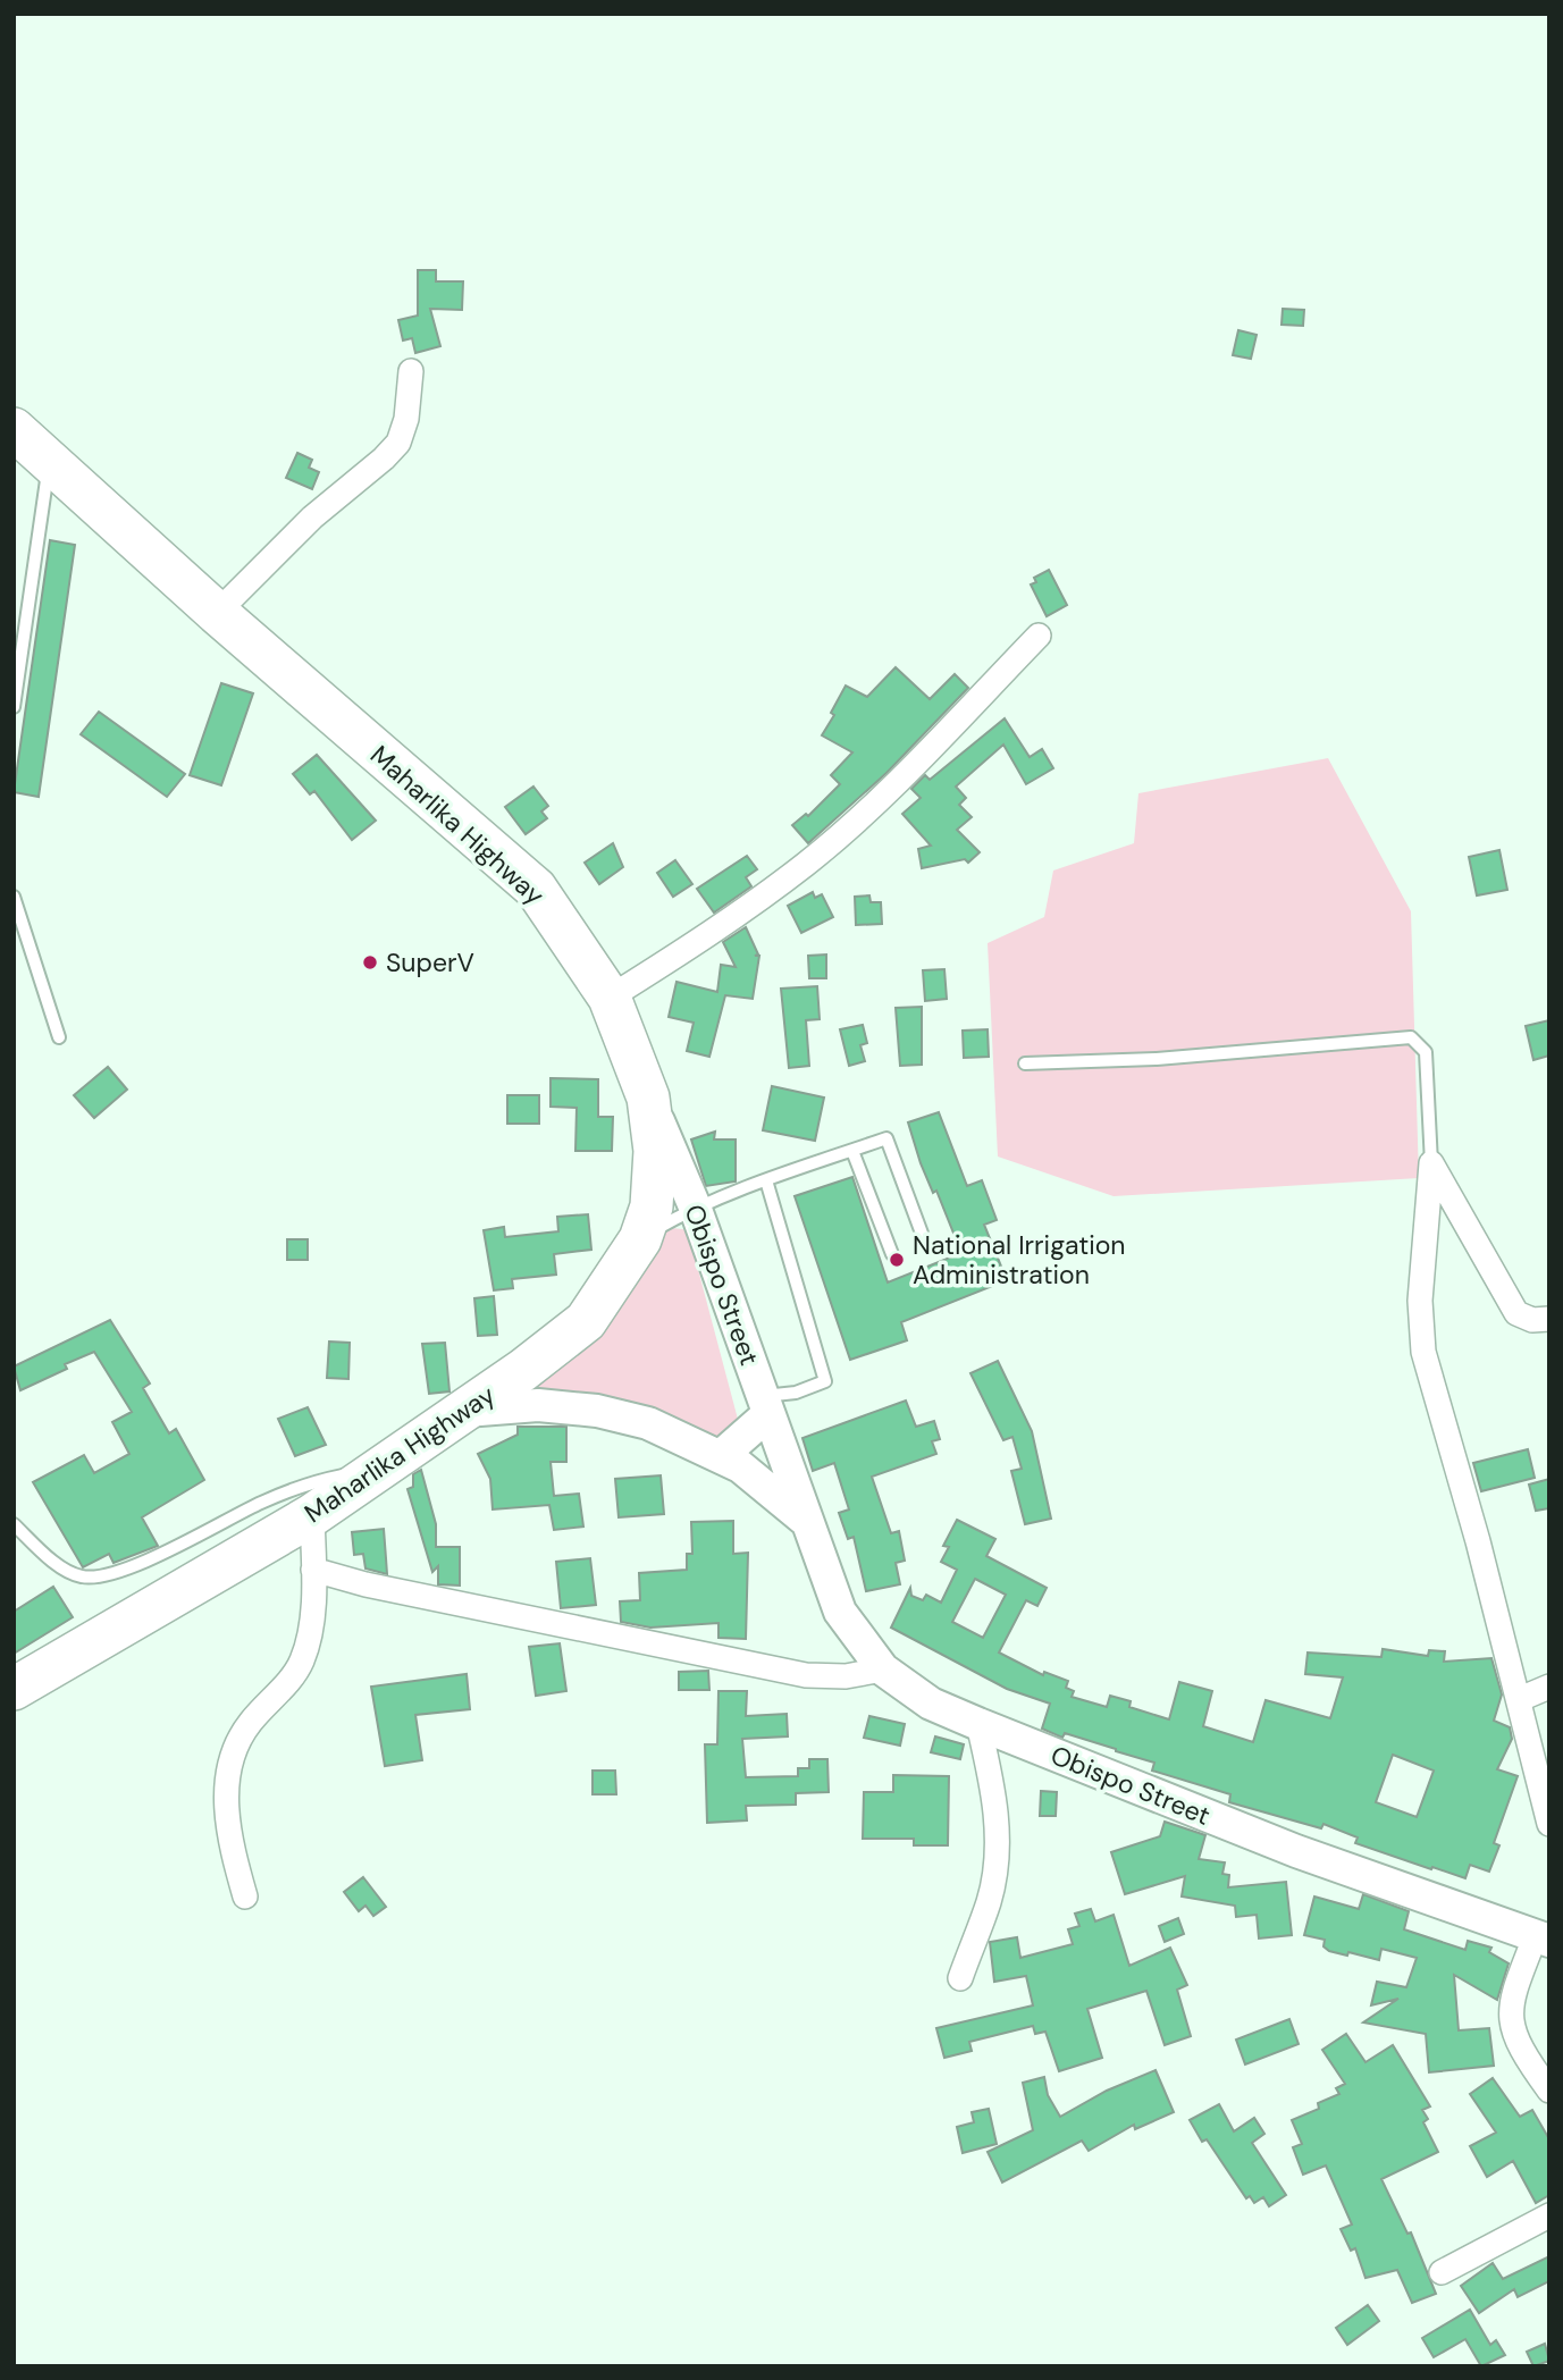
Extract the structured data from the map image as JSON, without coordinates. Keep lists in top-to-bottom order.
{
  "streets": {
    "highway": ["Maharlika Highway"],
    "street": ["Obispo Street"]
  },
  "crossings": [
    ["Maharlika Highway", "Obispo Street"]
  ],
  "places": ["SuperV", "National Irrigation Administration"]
}
